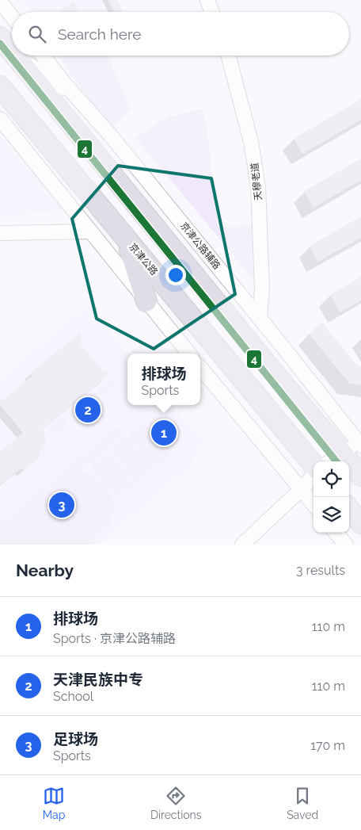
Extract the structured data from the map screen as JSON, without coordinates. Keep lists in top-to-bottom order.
{
  "streets": {
    "highway": ["京津公路"],
    "street": ["天穆老道", "京津公路辅路"]
  },
  "crossings": [
    ["天穆老道", "京津公路辅路"]
  ],
  "lines": ["transit line 4"],
  "page": {
    "search": "Search here",
    "popup": ["排球场", "Sports"],
    "pins": ["2", "1", "3"],
    "heading": ["Nearby", "3 results"],
    "list": [
      {
        "mark": "1",
        "name": "排球场",
        "note": "Sports · 京津公路辅路",
        "value": "110 m"
      },
      {
        "mark": "2",
        "name": "天津民族中专",
        "note": "School",
        "value": "110 m"
      },
      {
        "mark": "3",
        "name": "足球场",
        "note": "Sports",
        "value": "170 m"
      }
    ],
    "nav": ["Map", "Directions", "Saved"]
  }
}
